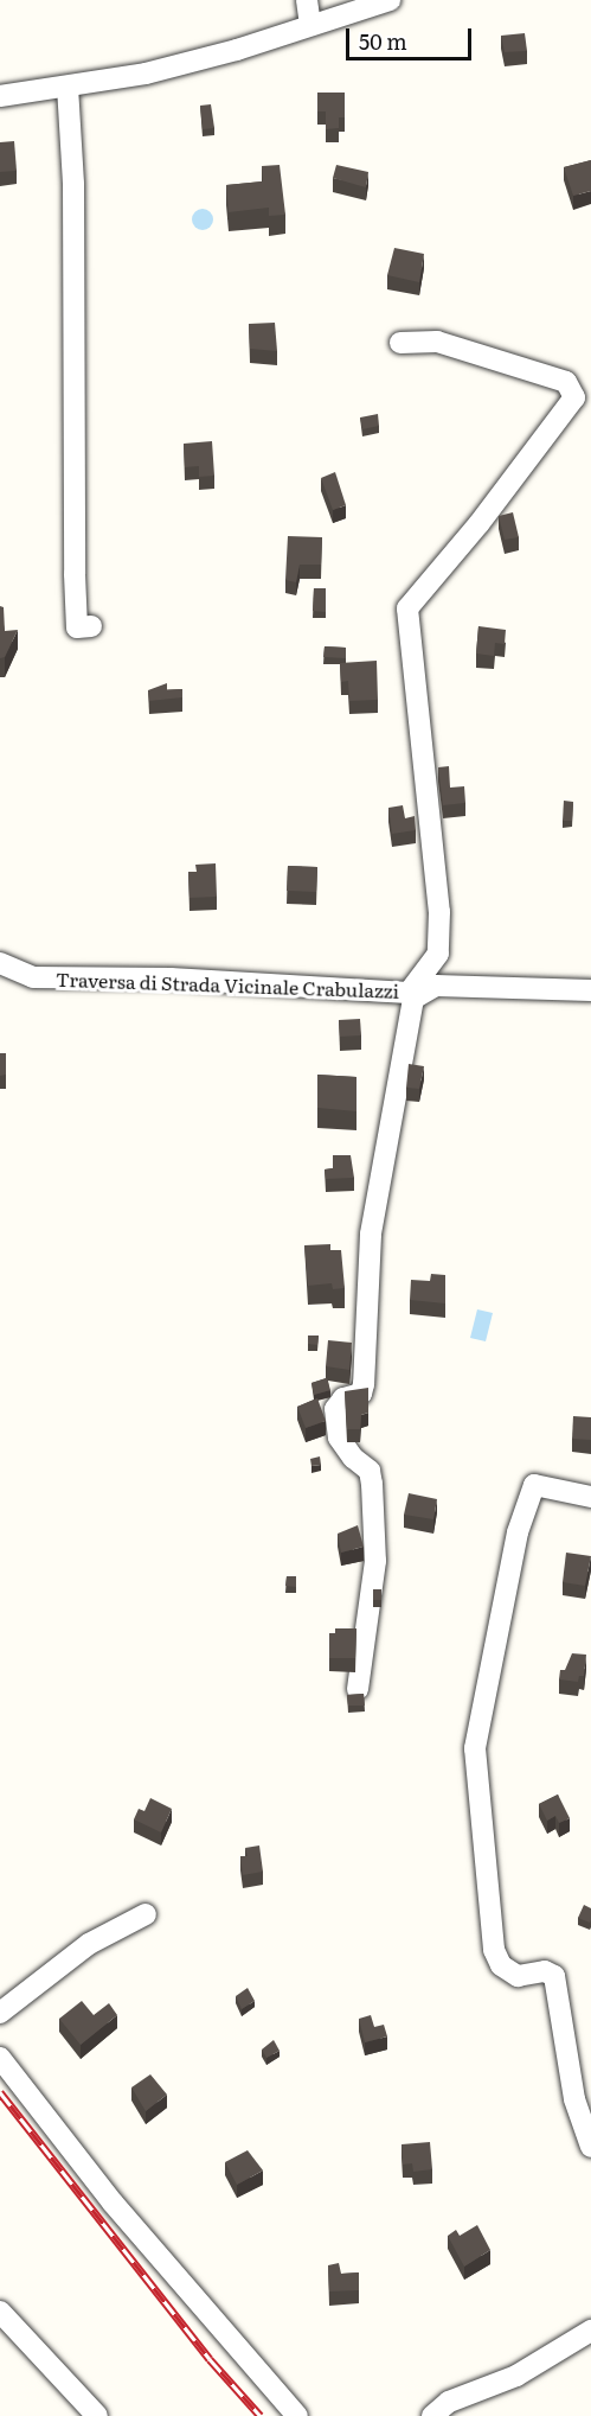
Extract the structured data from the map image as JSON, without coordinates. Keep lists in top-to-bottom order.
{
  "streets": {
    "street": ["Traversa di Strada Vicinale Crabulazzi"]
  },
  "scale_bar": "50 m"
}
